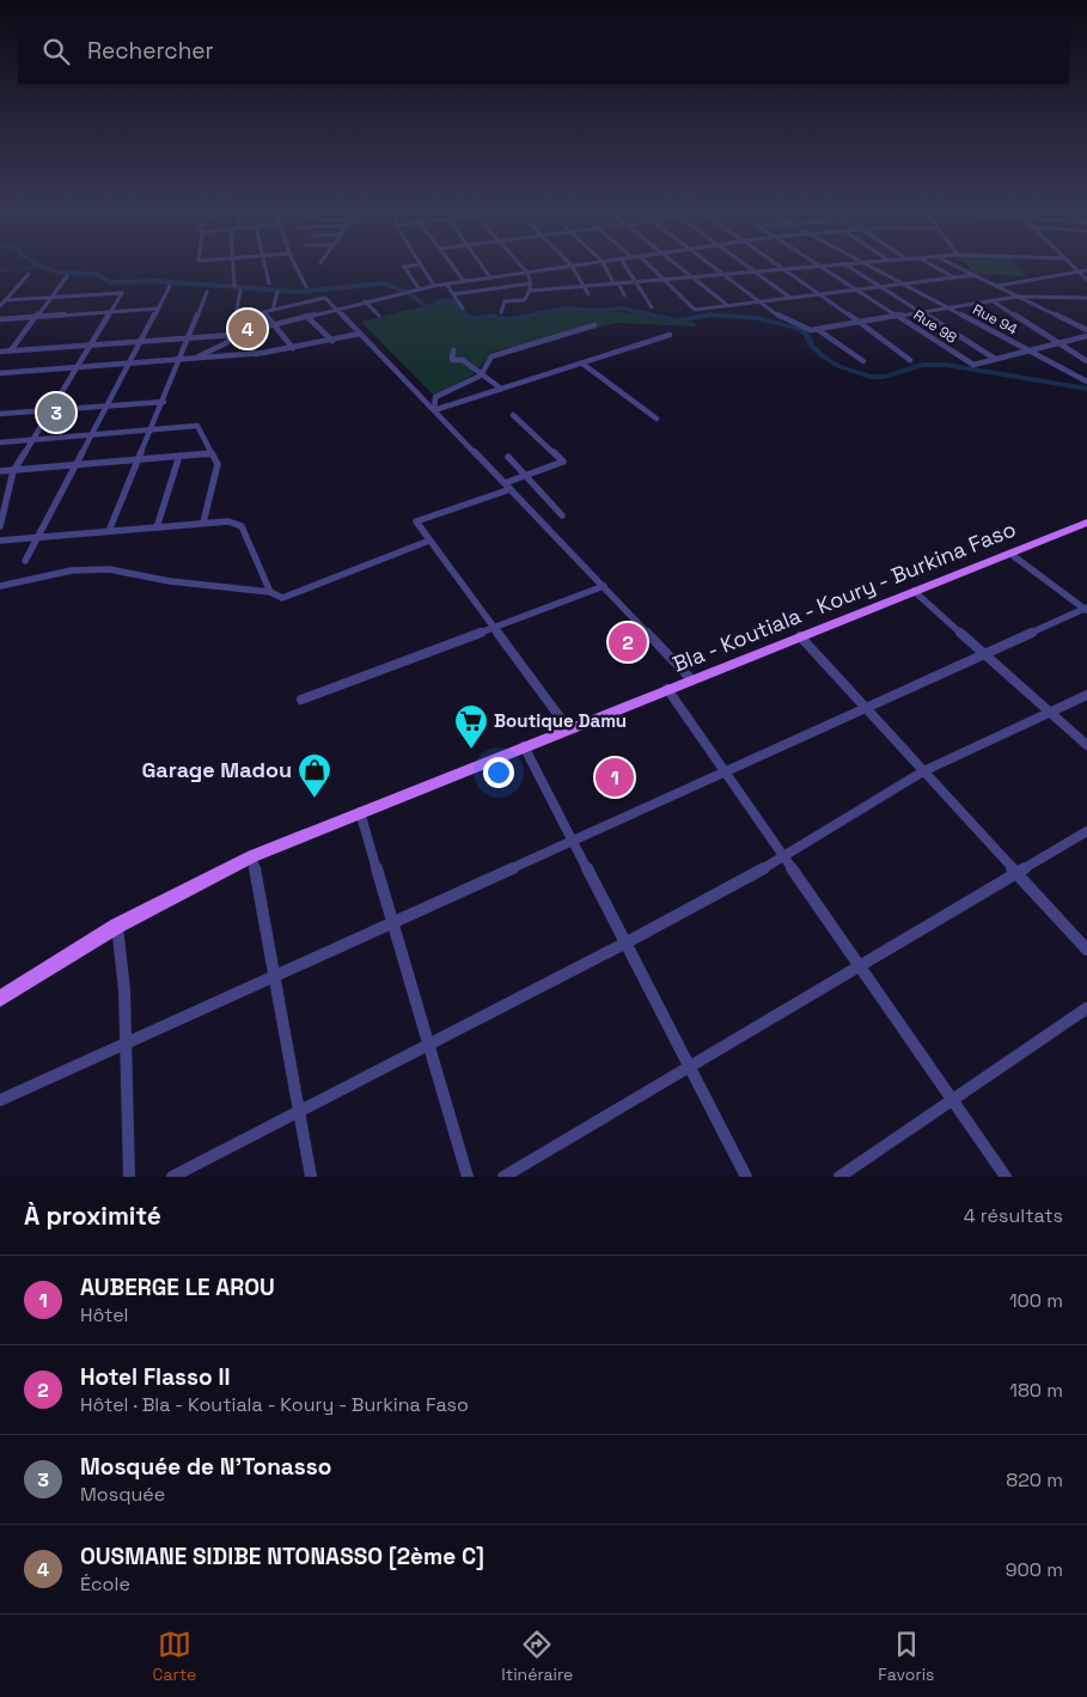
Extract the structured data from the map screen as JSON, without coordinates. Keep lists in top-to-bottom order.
{
  "streets": {
    "main road": ["Bla - Koutiala - Koury - Burkina Faso"],
    "street": ["Rue 94", "Rue 98"]
  },
  "places": {
    "supermarket": ["Boutique Damu"],
    "shop": ["Garage Madou"]
  },
  "page": {
    "search": "Rechercher",
    "pins": [
      "4",
      "3",
      "2",
      "1"
    ],
    "heading": ["À proximité", "4 résultats"],
    "list": [
      {
        "mark": "1",
        "name": "AUBERGE LE AROU",
        "note": "Hôtel",
        "value": "100 m"
      },
      {
        "mark": "2",
        "name": "Hotel Flasso II",
        "note": "Hôtel · Bla - Koutiala - Koury - Burkina Faso",
        "value": "180 m"
      },
      {
        "mark": "3",
        "name": "Mosquée de N'Tonasso",
        "note": "Mosquée",
        "value": "820 m"
      },
      {
        "mark": "4",
        "name": "OUSMANE SIDIBE NTONASSO [2ème C]",
        "note": "École",
        "value": "900 m"
      }
    ],
    "nav": ["Carte", "Itinéraire", "Favoris"]
  }
}
